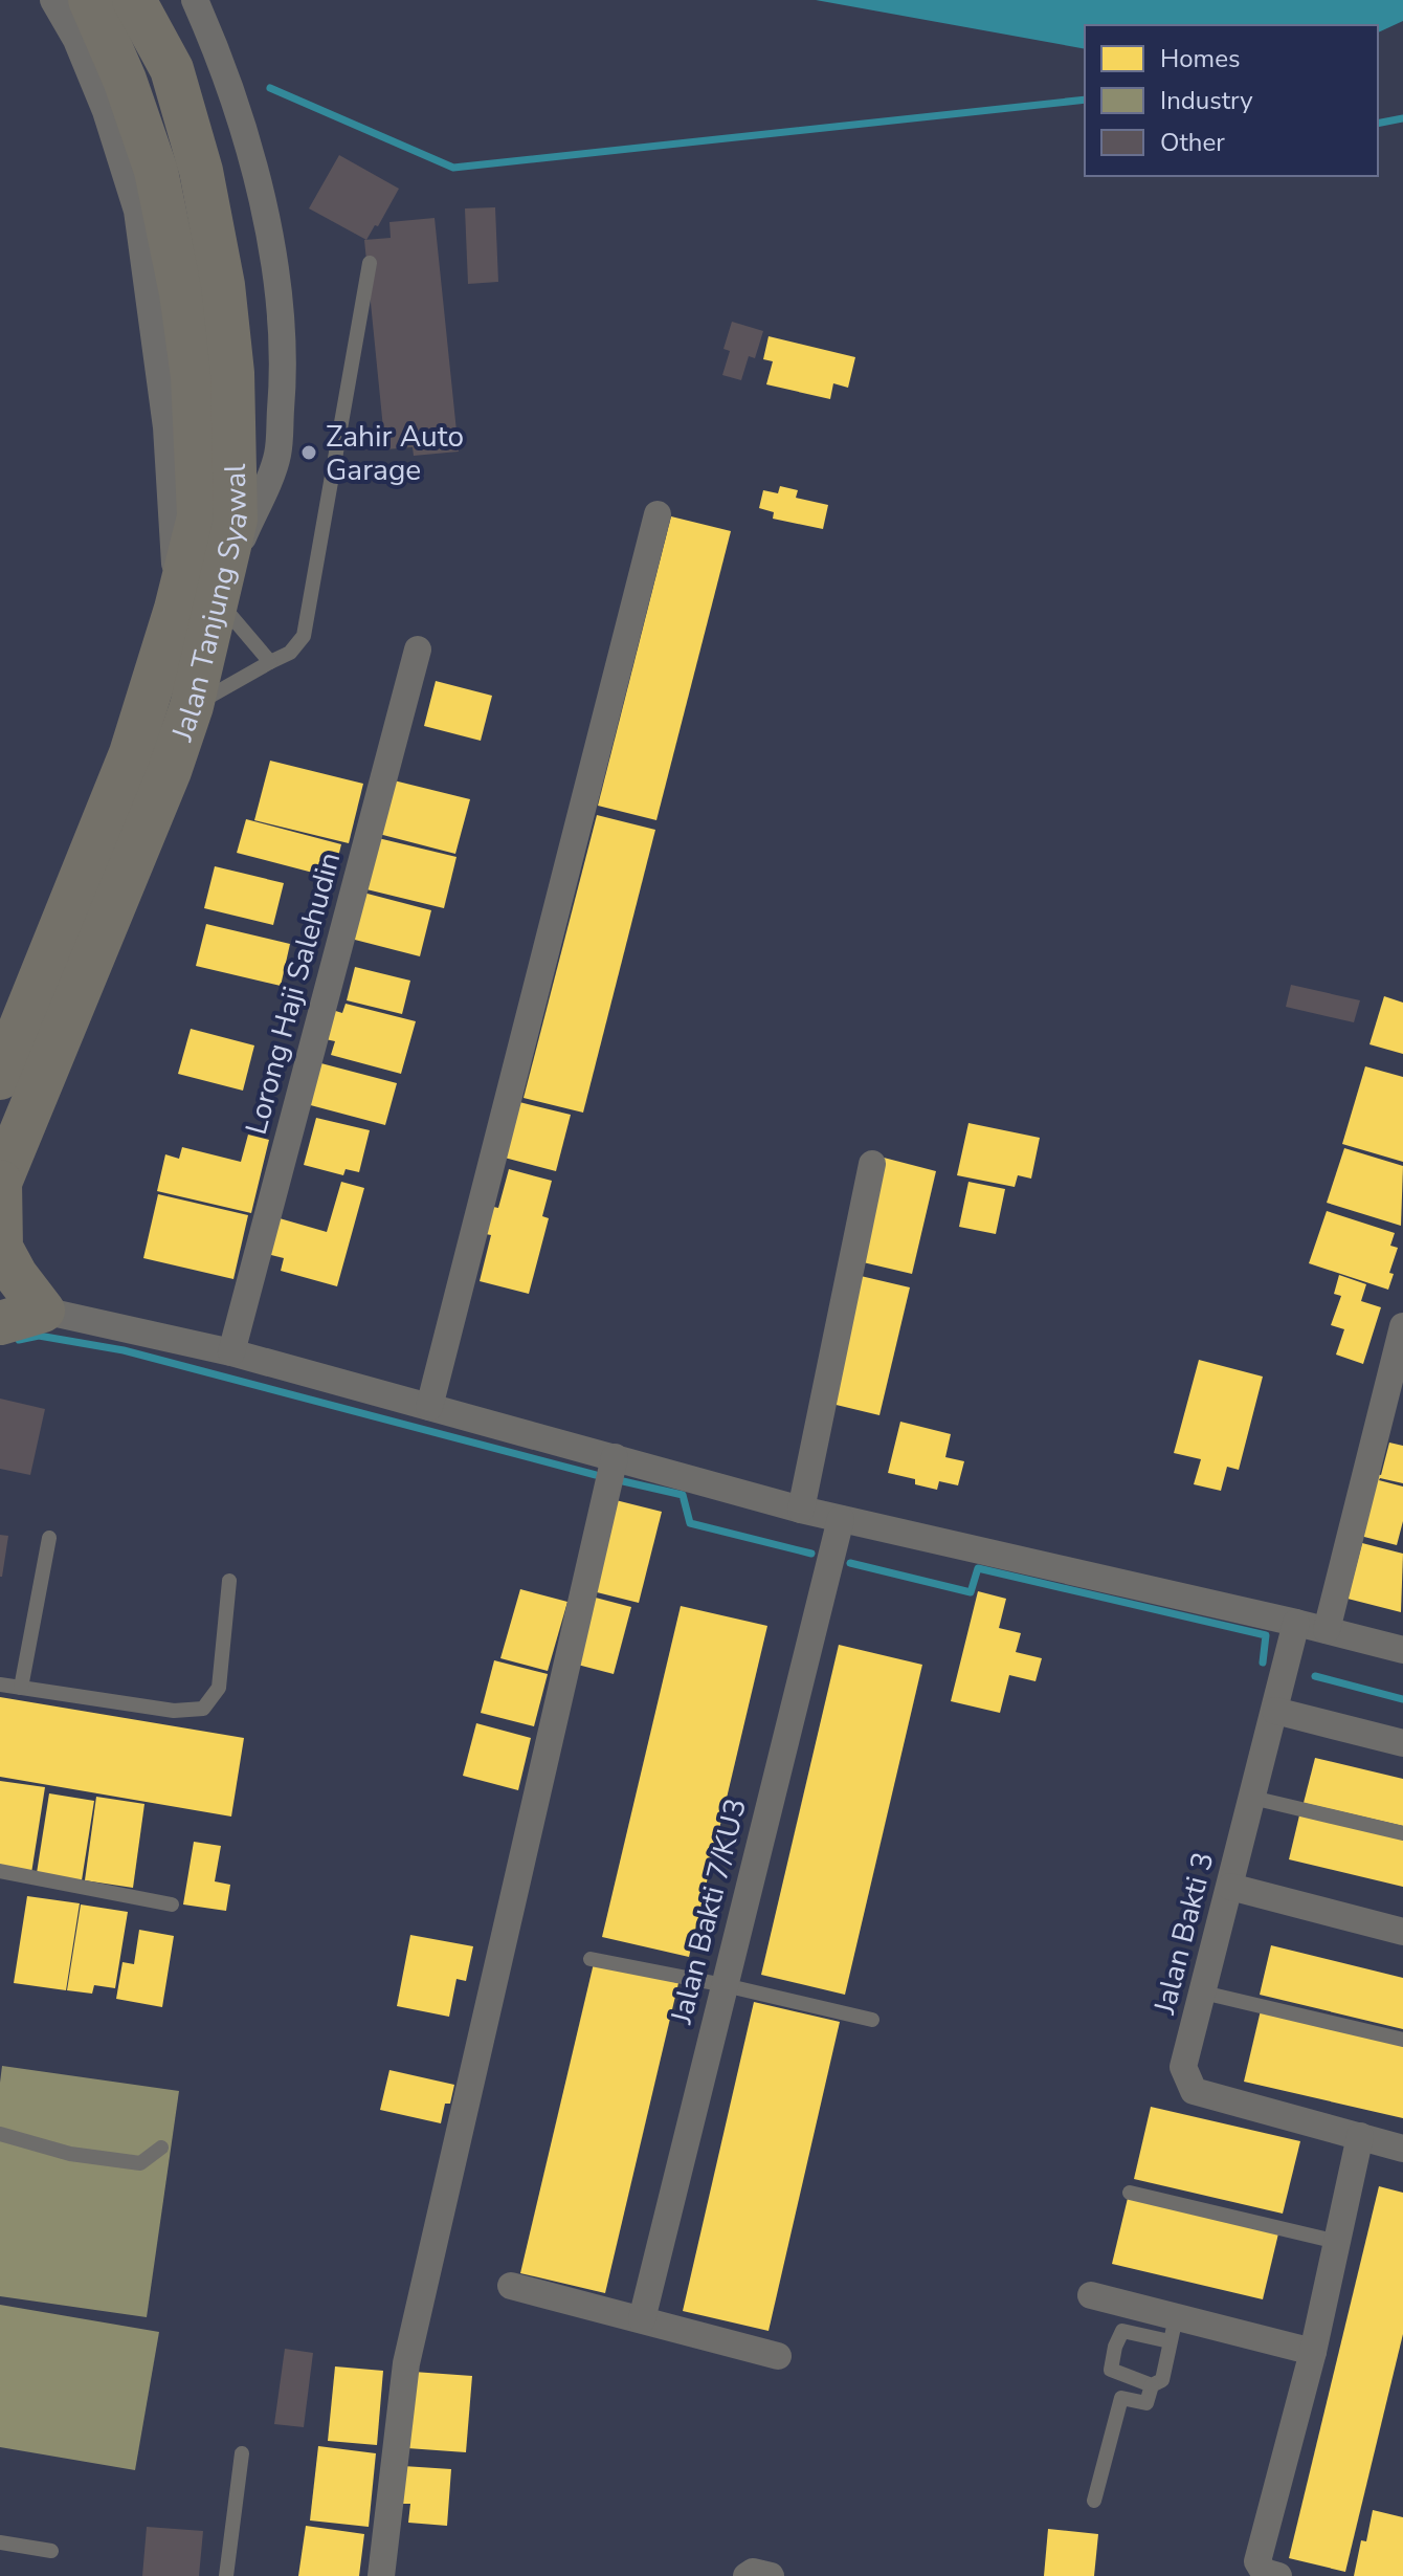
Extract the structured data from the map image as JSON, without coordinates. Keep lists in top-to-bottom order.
{
  "streets": {
    "main road": ["Jalan Tanjung Syawal"],
    "street": ["Lorong Haji Salehudin", "Jalan Bakti 7/KU3", "Jalan Bakti 3"]
  },
  "places": ["Zahir Auto Garage"],
  "legend": ["Homes", "Industry", "Other"]
}
